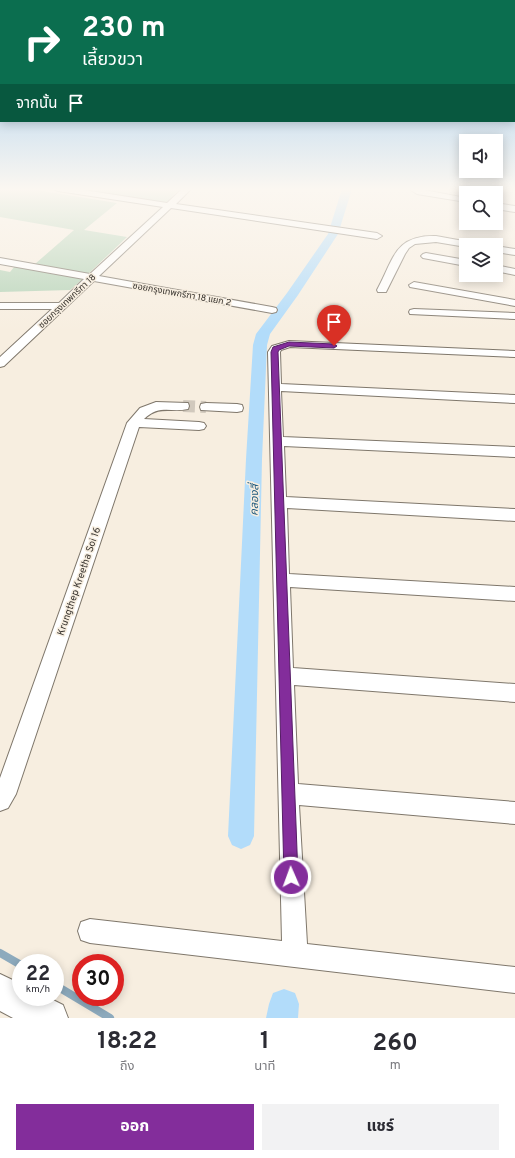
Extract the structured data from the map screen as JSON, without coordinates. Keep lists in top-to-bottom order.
{
  "streets": {
    "street": ["ซอยกรุงเทพกรีฑา 18 แยก 2", "ซอยกรุงเทพกรีฑา 18", "Krungthep Kreetha Soi 16"]
  },
  "crossings": [
    ["ซอยกรุงเทพกรีฑา 18 แยก 2", "ซอยกรุงเทพกรีฑา 18"]
  ],
  "water": ["คลองสี่"],
  "page": {
    "turn": ["230 m", "เลี้ยวขวา"],
    "then": "จากนั้น",
    "speed": "22 km/h",
    "limit": "30",
    "eta": [
      "18:22",
      "ถึง",
      "1",
      "นาที",
      "260",
      "m"
    ],
    "buttons": ["ออก", "แชร์"]
  }
}
